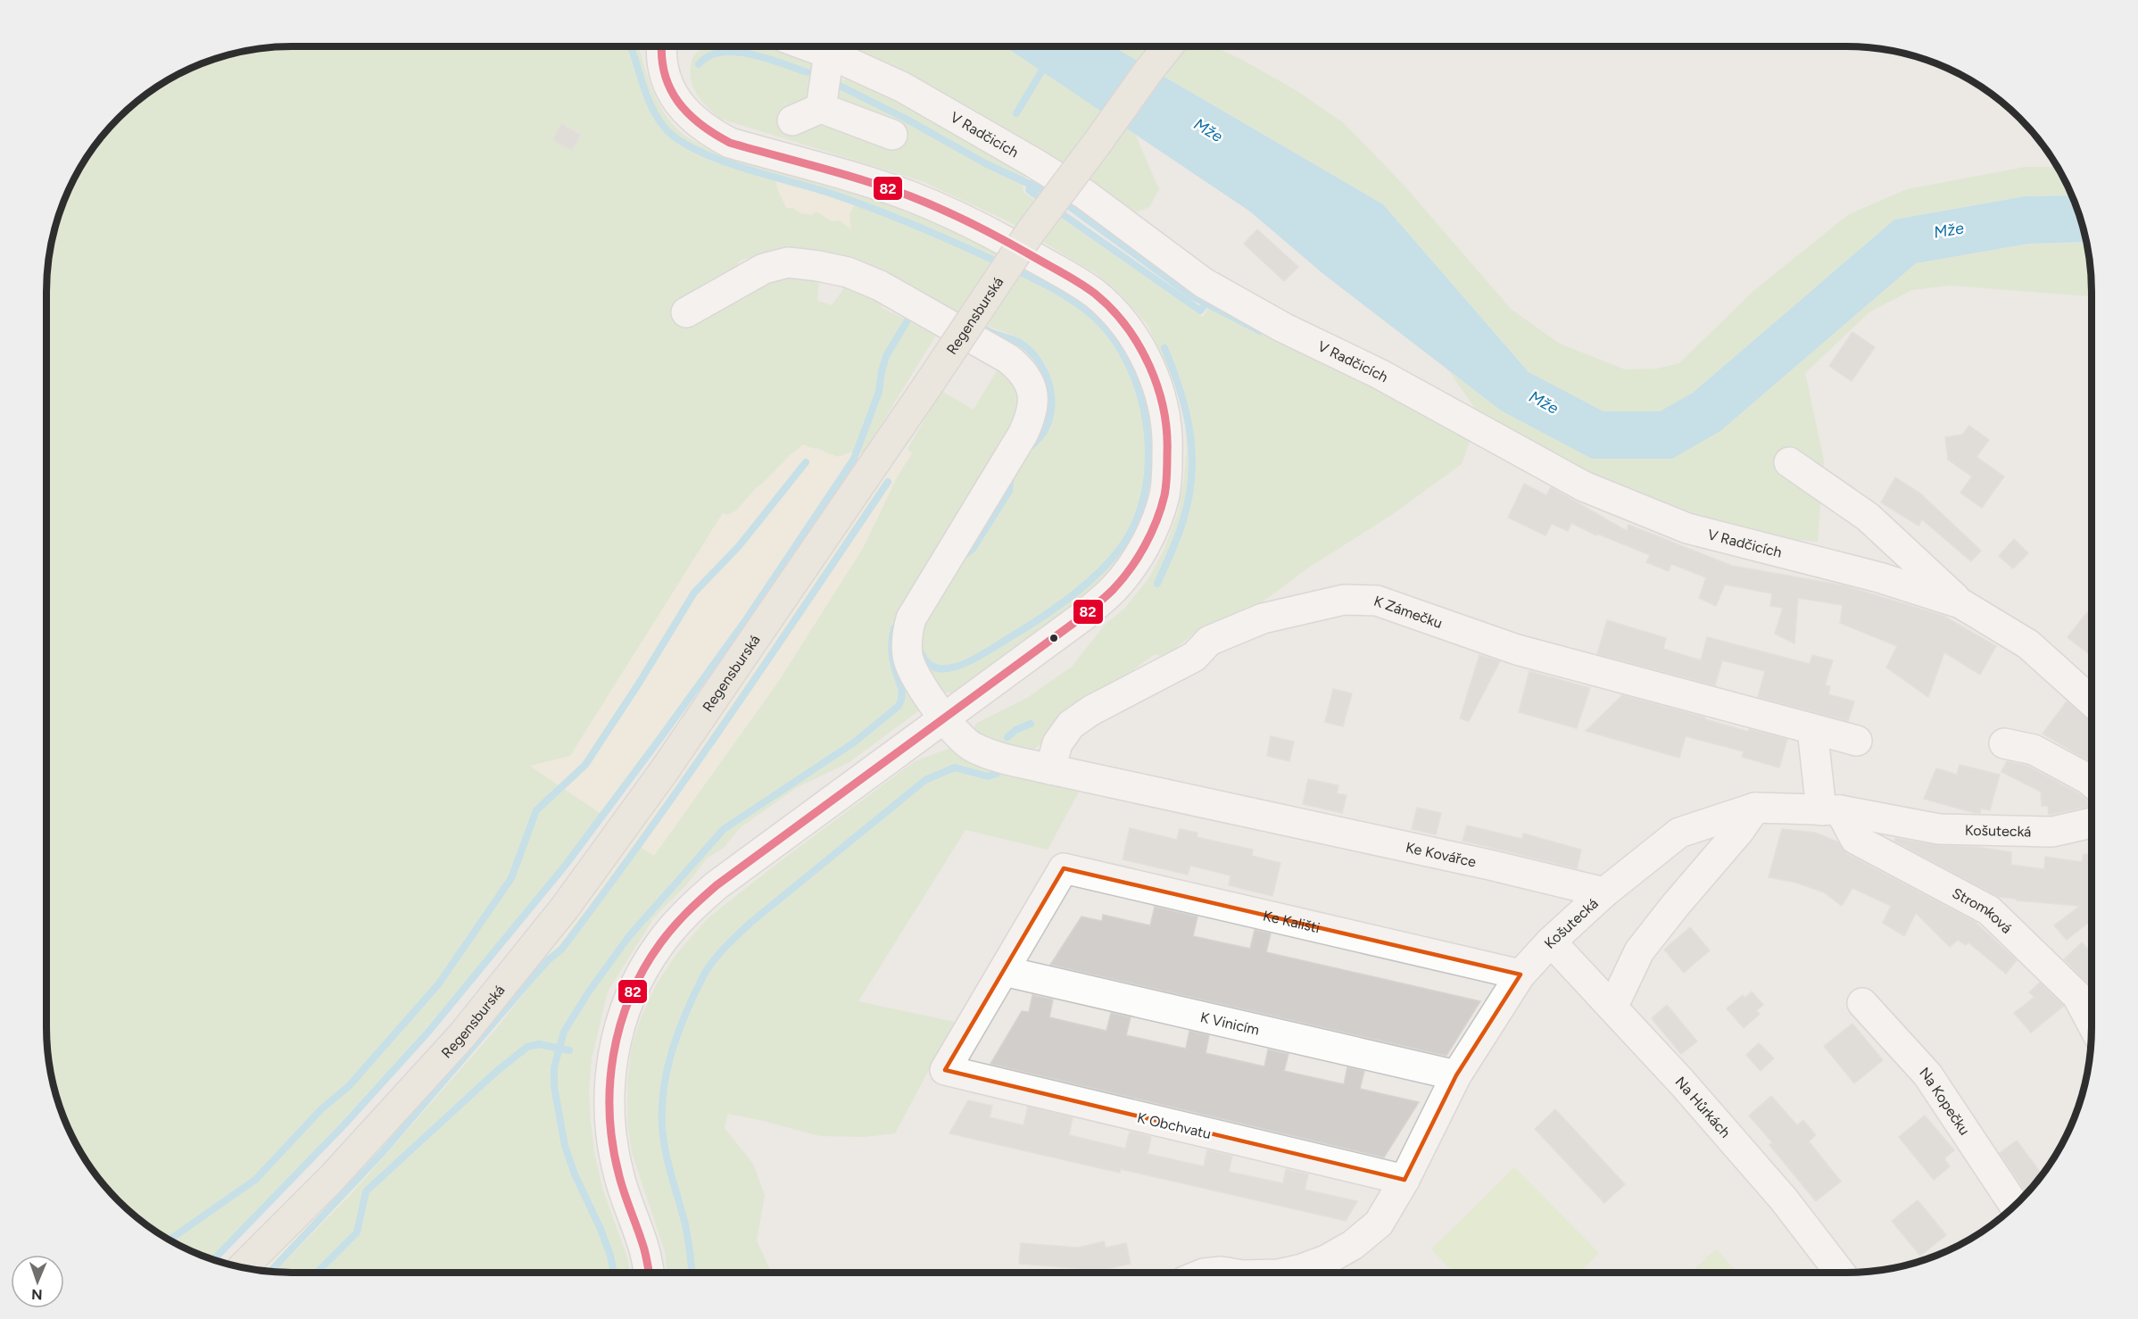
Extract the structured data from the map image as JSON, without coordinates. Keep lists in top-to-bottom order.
{
  "streets": {
    "main road": ["Regensburská"],
    "street": [
      "V Radčicích",
      "K Zámečku",
      "Košutecká",
      "Ke Kovářce",
      "Stromková",
      "Ke Kališti",
      "K Vinicím",
      "Na Kopečku",
      "Na Hůrkách",
      "K Obchvatu"
    ]
  },
  "crossings": [
    ["K Zámečku", "Ke Kovářce"],
    ["Košutecká", "Ke Kovářce"],
    ["Košutecká", "Stromková"],
    ["Košutecká", "Ke Kališti"],
    ["Košutecká", "K Vinicím"],
    ["Košutecká", "Na Hůrkách"],
    ["Košutecká", "K Obchvatu"],
    ["Ke Kališti", "K Vinicím"],
    ["Ke Kališti", "K Obchvatu"],
    ["K Vinicím", "K Obchvatu"]
  ],
  "water": ["Mže"],
  "lines": ["transit line 82"],
  "north": "bottom"
}
